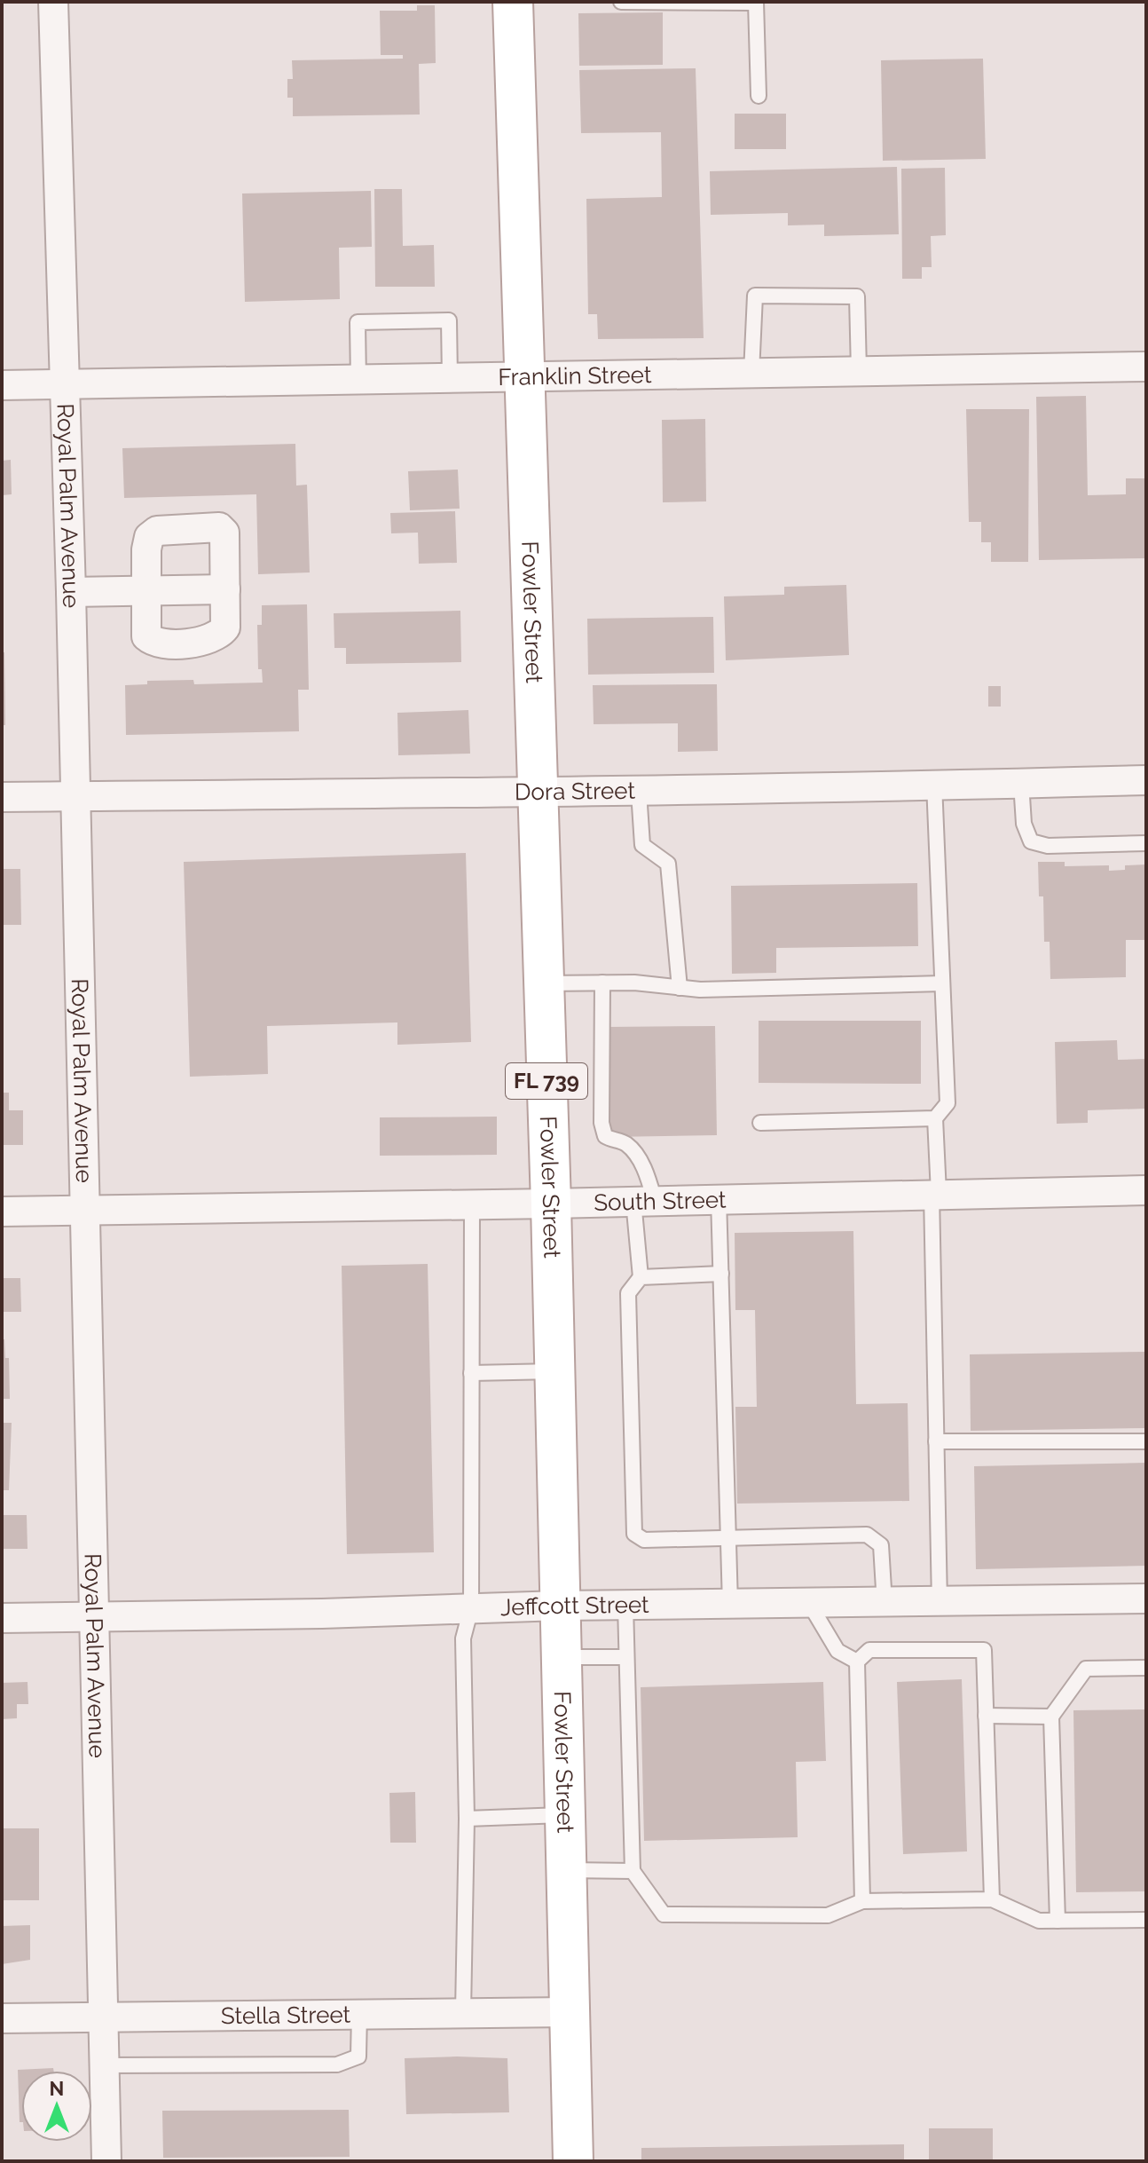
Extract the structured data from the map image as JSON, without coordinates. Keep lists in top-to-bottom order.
{
  "streets": {
    "main road": ["Fowler Street", "FL 739"],
    "street": [
      "Franklin Street",
      "Royal Palm Avenue",
      "Dora Street",
      "South Street",
      "Jeffcott Street",
      "Stella Street"
    ]
  },
  "crossings": [
    ["Franklin Street", "Royal Palm Avenue"],
    ["Franklin Street", "Fowler Street"],
    ["Royal Palm Avenue", "Dora Street"],
    ["Royal Palm Avenue", "South Street"],
    ["Royal Palm Avenue", "Jeffcott Street"],
    ["Royal Palm Avenue", "Stella Street"],
    ["Fowler Street", "Dora Street"],
    ["Fowler Street", "South Street"],
    ["Fowler Street", "Jeffcott Street"],
    ["Fowler Street", "Stella Street"]
  ],
  "north": "top"
}
